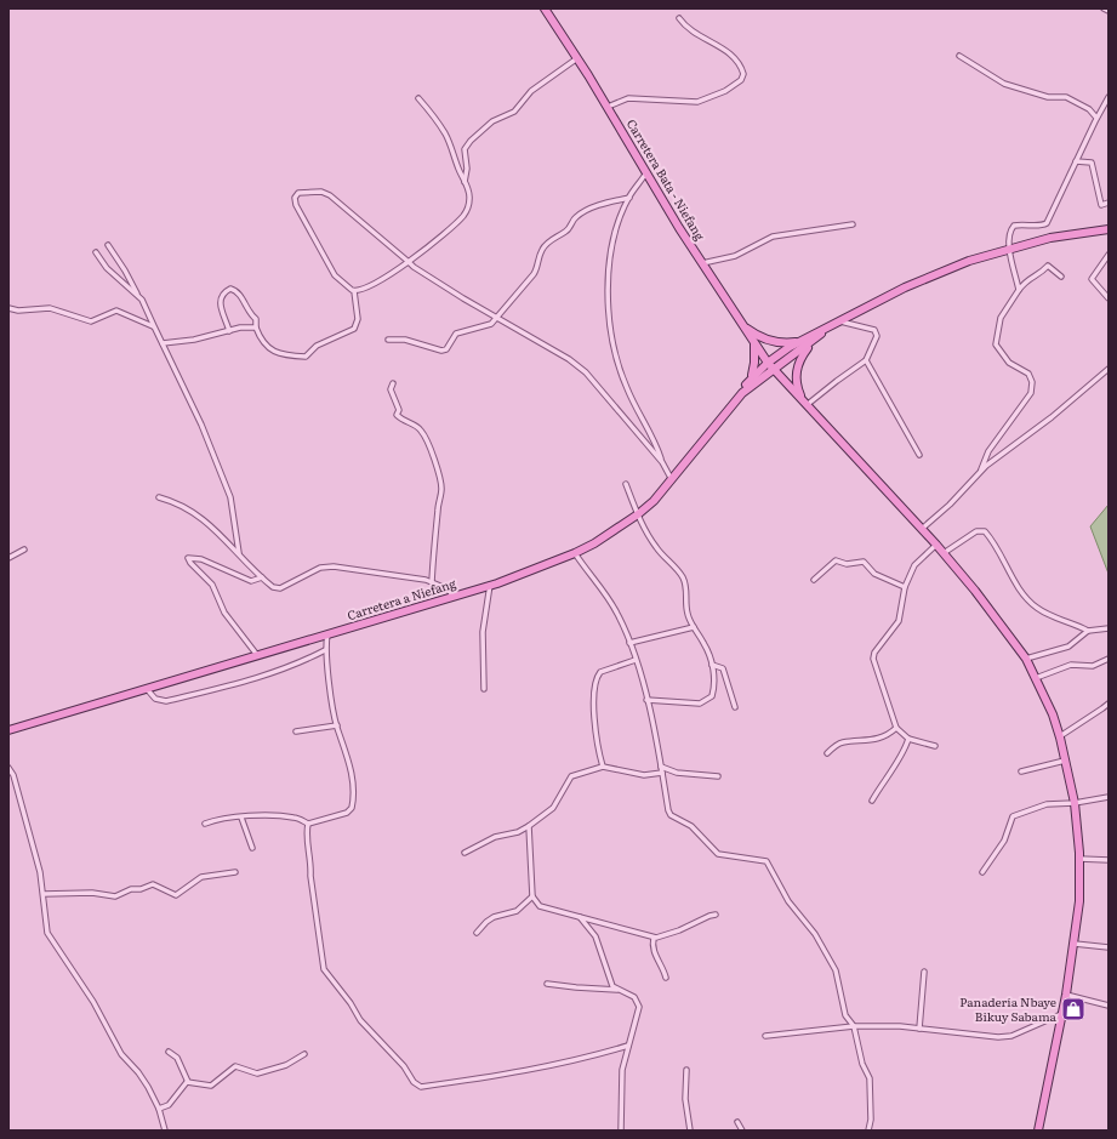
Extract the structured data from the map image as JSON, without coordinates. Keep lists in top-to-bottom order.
{
  "streets": {
    "main road": ["Carretera Bata - Niefang", "Carretera a Niefang"]
  },
  "places": {
    "shop": ["Panadería Nbaye Bikuy Sabama"]
  }
}
